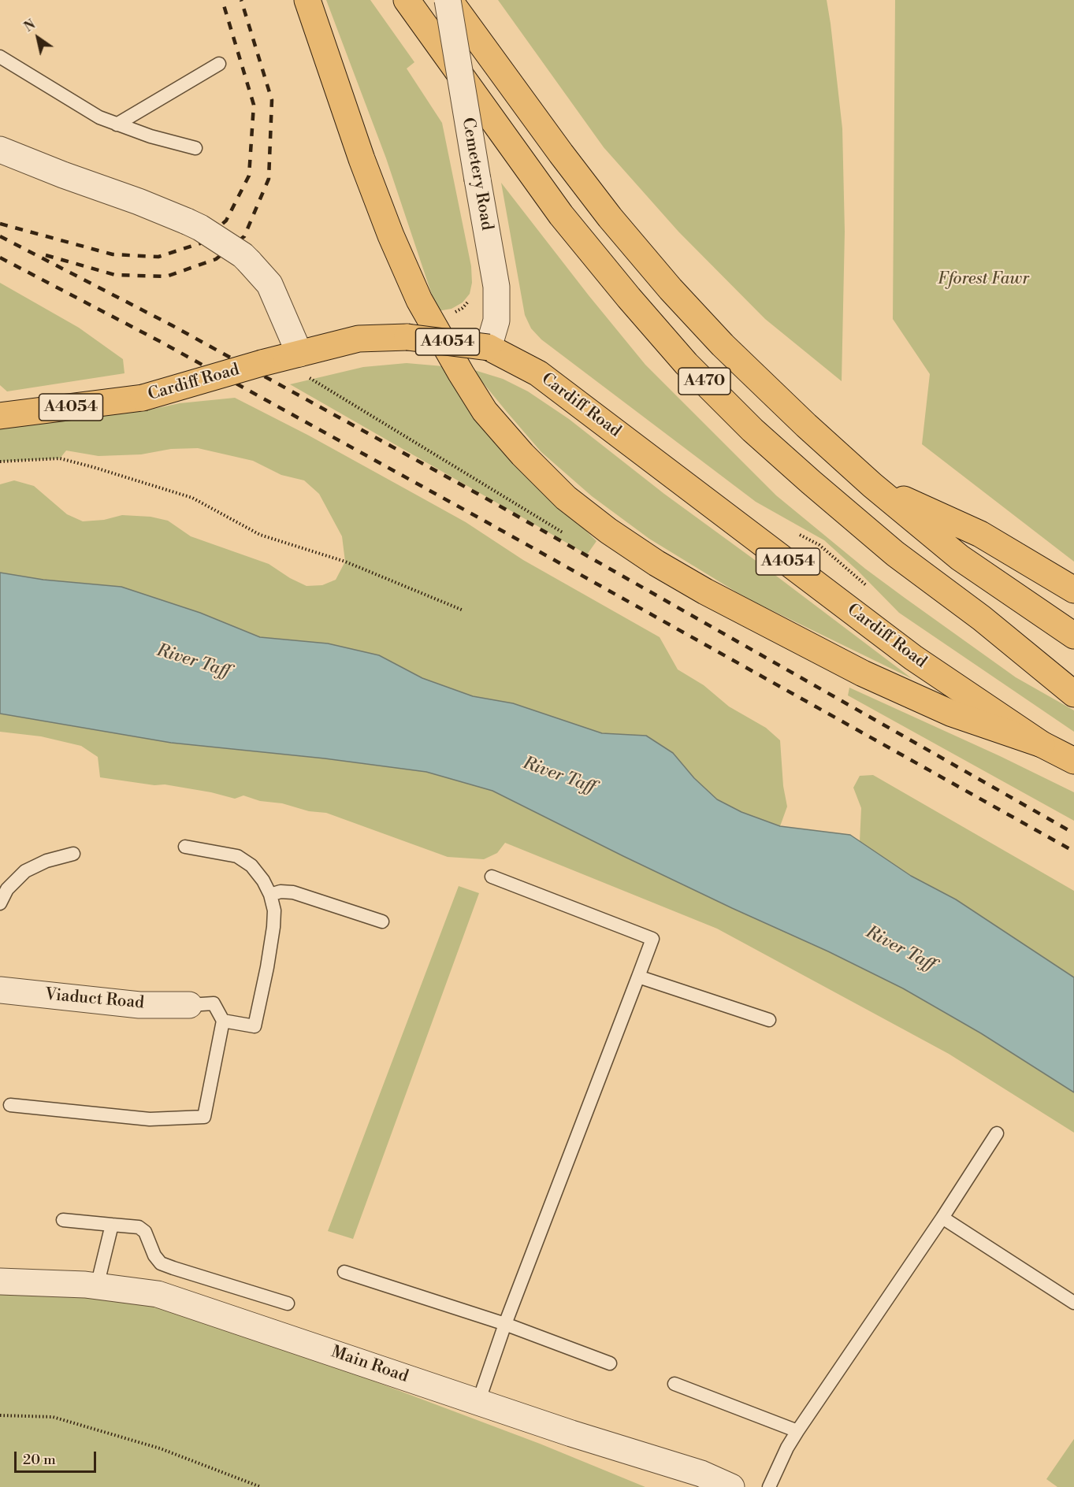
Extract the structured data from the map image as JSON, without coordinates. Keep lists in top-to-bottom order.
{
  "streets": {
    "main road": ["A4054", "A470", "Cardiff Road"],
    "street": ["Cemetery Road", "Viaduct Road", "Main Road"]
  },
  "crossings": [
    ["Cemetery Road", "A470"],
    ["Cemetery Road", "Cardiff Road"]
  ],
  "water": ["River Taff"],
  "parks": ["Fforest Fawr"],
  "scale_bar": "20 m",
  "north": "top left"
}
